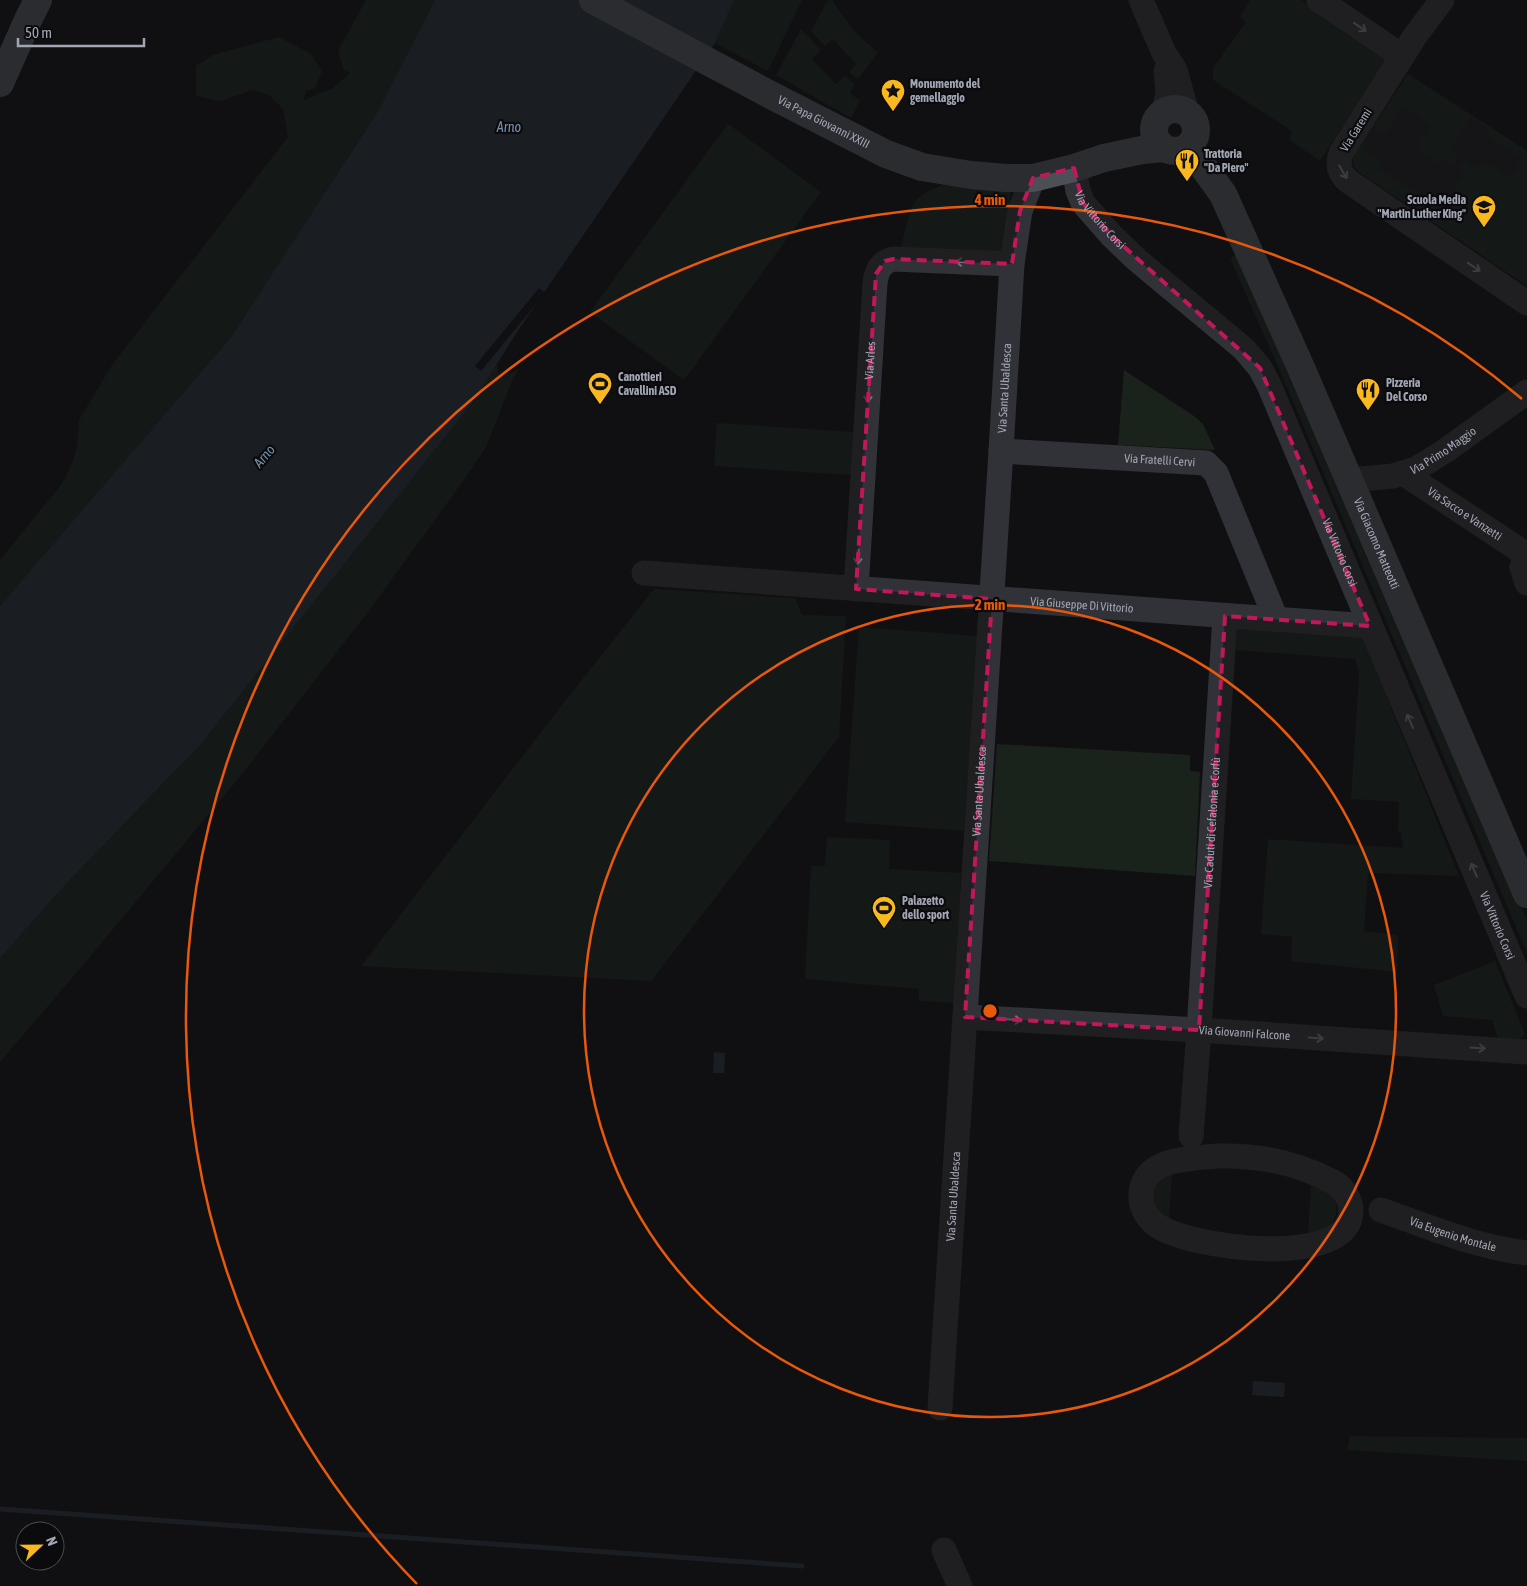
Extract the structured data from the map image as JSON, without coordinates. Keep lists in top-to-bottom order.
{
  "streets": {
    "main road": ["Via Papa Giovanni XXIII", "Via Giacomo Matteotti"],
    "street": [
      "Via Garemi",
      "Via Vittorio Corsi",
      "Via Arles",
      "Via Santa Ubaldesca",
      "Via Primo Maggio",
      "Via Fratelli Cervi",
      "Via Sacco e Vanzetti",
      "Via Giuseppe Di Vittorio",
      "Via Caduti di Cefalonia e Corfù",
      "Via Giovanni Falcone",
      "Via Eugenio Montale"
    ]
  },
  "crossings": [
    ["Via Papa Giovanni XXIII", "Via Vittorio Corsi"],
    ["Via Papa Giovanni XXIII", "Via Santa Ubaldesca"],
    ["Via Papa Giovanni XXIII", "Via Giacomo Matteotti"],
    ["Via Vittorio Corsi", "Via Giuseppe Di Vittorio"],
    ["Via Arles", "Via Santa Ubaldesca"],
    ["Via Arles", "Via Giuseppe Di Vittorio"],
    ["Via Santa Ubaldesca", "Via Fratelli Cervi"],
    ["Via Santa Ubaldesca", "Via Giuseppe Di Vittorio"],
    ["Via Santa Ubaldesca", "Via Giovanni Falcone"],
    ["Via Primo Maggio", "Via Sacco e Vanzetti"],
    ["Via Primo Maggio", "Via Giacomo Matteotti"],
    ["Via Fratelli Cervi", "Via Giuseppe Di Vittorio"],
    ["Via Giuseppe Di Vittorio", "Via Caduti di Cefalonia e Corfù"],
    ["Via Caduti di Cefalonia e Corfù", "Via Giovanni Falcone"]
  ],
  "one_way": ["Via Vittorio Corsi", "Via Giovanni Falcone"],
  "water": ["Arno"],
  "places": {
    "place": ["Monumento del gemellaggio"],
    "restaurant": ["Trattoria \"Da Piero\"", "Pizzeria Del Corso"],
    "school or university": ["Scuola Media \"Martin Luther King\""],
    "sports": ["Canottieri Cavallini ASD", "Palazetto dello sport"]
  },
  "scale_bar": "50 m",
  "north": "right",
  "rings": ["4 min", "2 min"]
}
